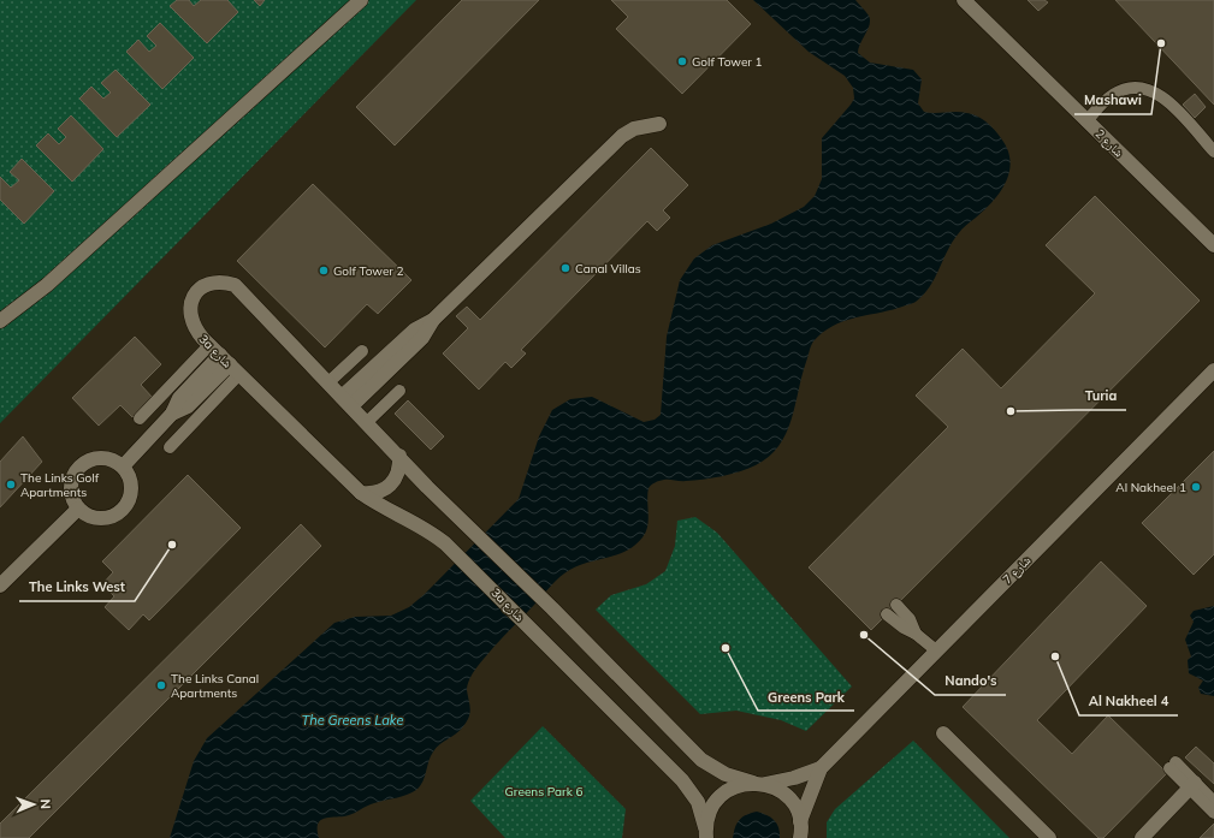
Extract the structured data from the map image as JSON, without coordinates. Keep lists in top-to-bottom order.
{
  "streets": {
    "street": ["شارع 2", "3a شارع", "شارع 7"]
  },
  "crossings": [
    ["3a شارع", "شارع 7"]
  ],
  "water": ["The Greens Lake"],
  "parks": ["Greens Park 6"],
  "places": [
    "Mashawi",
    "Golf Tower 1",
    "Canal Villas",
    "Golf Tower 2",
    "Turia",
    "The Links Golf Apartments",
    "Al Nakheel 1",
    "The Links West",
    "Nando's",
    "Greens Park",
    "Al Nakheel 4",
    "The Links Canal Apartments"
  ],
  "north": "right"
}
